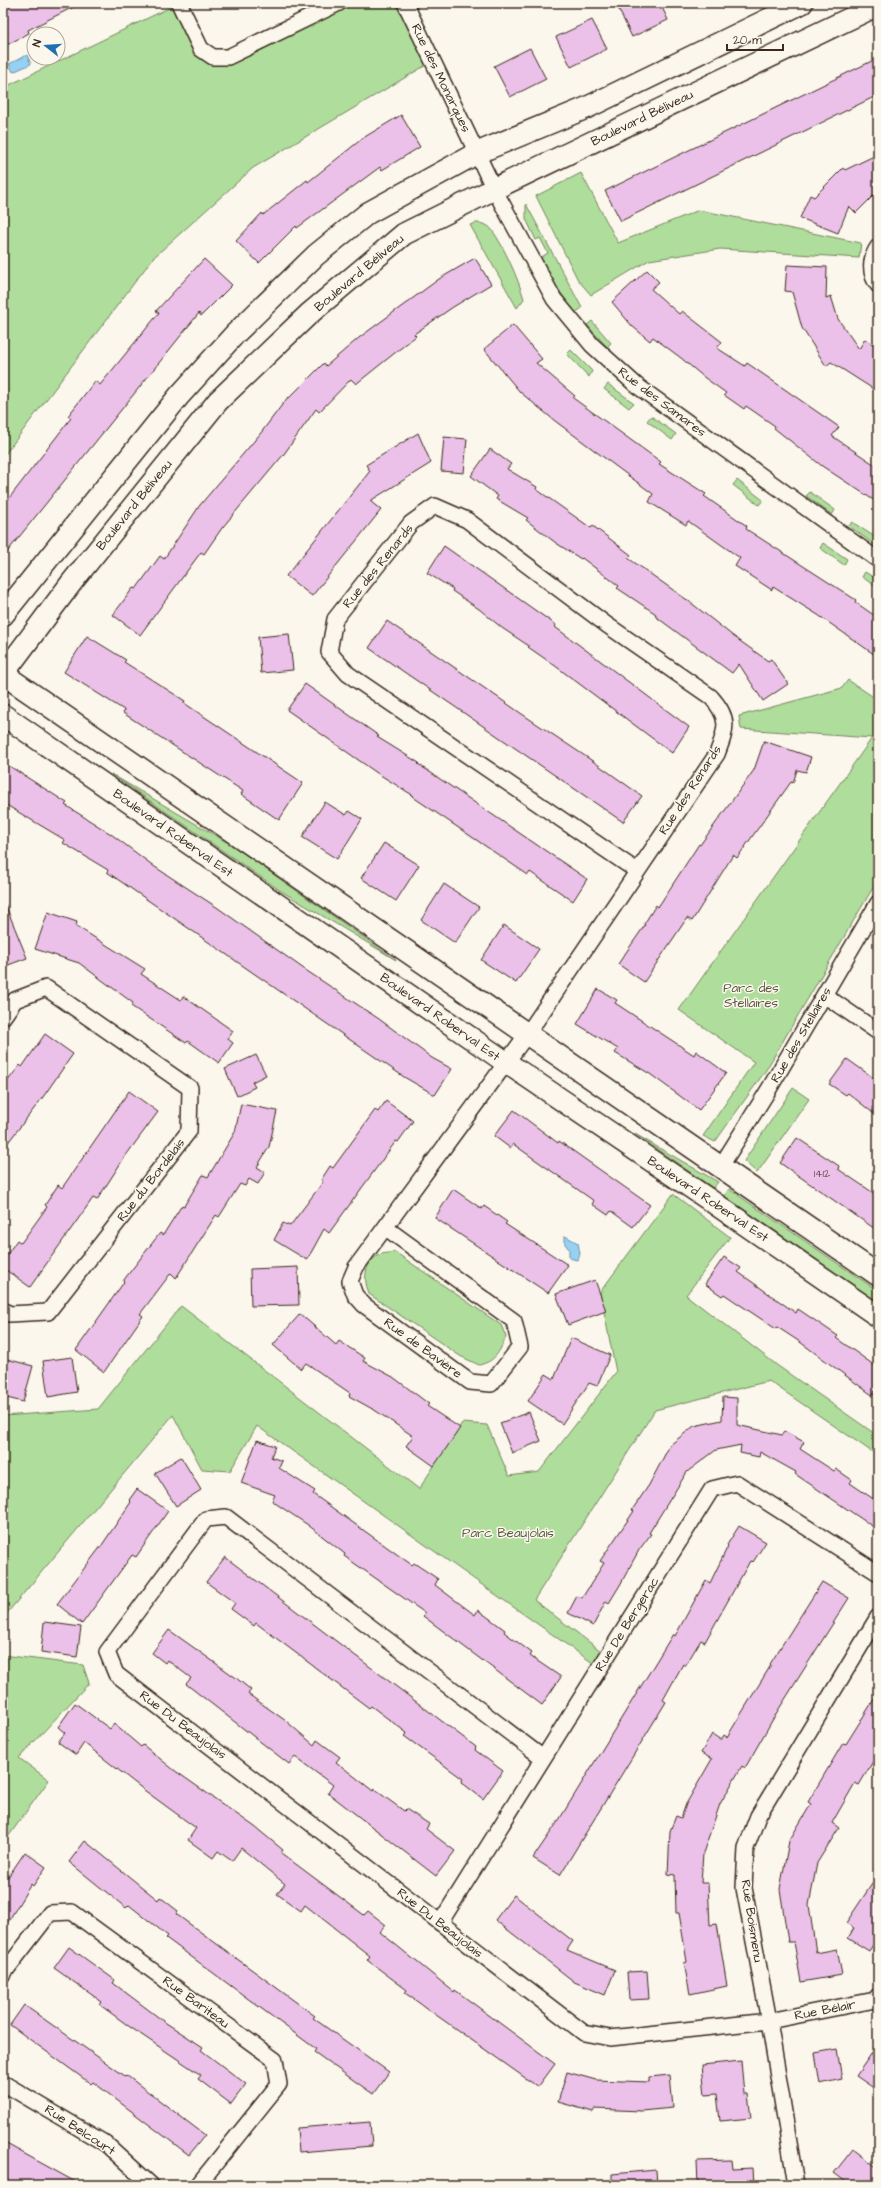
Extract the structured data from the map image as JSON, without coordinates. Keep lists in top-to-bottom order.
{
  "streets": {
    "street": [
      "Rue des Monarques",
      "Boulevard Béliveau",
      "Rue des Samares",
      "Rue des Renards",
      "Boulevard Roberval Est",
      "Rue des Stellaires",
      "Rue du Bordelais",
      "Rue de Bavière",
      "Rue De Bergerac",
      "Rue Du Beaujolais",
      "Rue Boismenu",
      "Rue Bariteau",
      "Rue Bélair",
      "Rue Belcourt"
    ]
  },
  "crossings": [
    ["Rue des Monarques", "Rue des Samares"],
    ["Boulevard Béliveau", "Rue des Samares"],
    ["Rue des Renards", "Rue de Bavière"],
    ["Boulevard Roberval Est", "Rue de Bavière"],
    ["Rue De Bergerac", "Rue Du Beaujolais"],
    ["Rue Du Beaujolais", "Rue Boismenu"],
    ["Rue Du Beaujolais", "Rue Bélair"],
    ["Rue Boismenu", "Rue Bélair"]
  ],
  "parks": ["Parc des Stellaires", "Parc Beaujolais"],
  "house_numbers": ["1412"],
  "scale_bar": "20 m",
  "north": "left"
}
